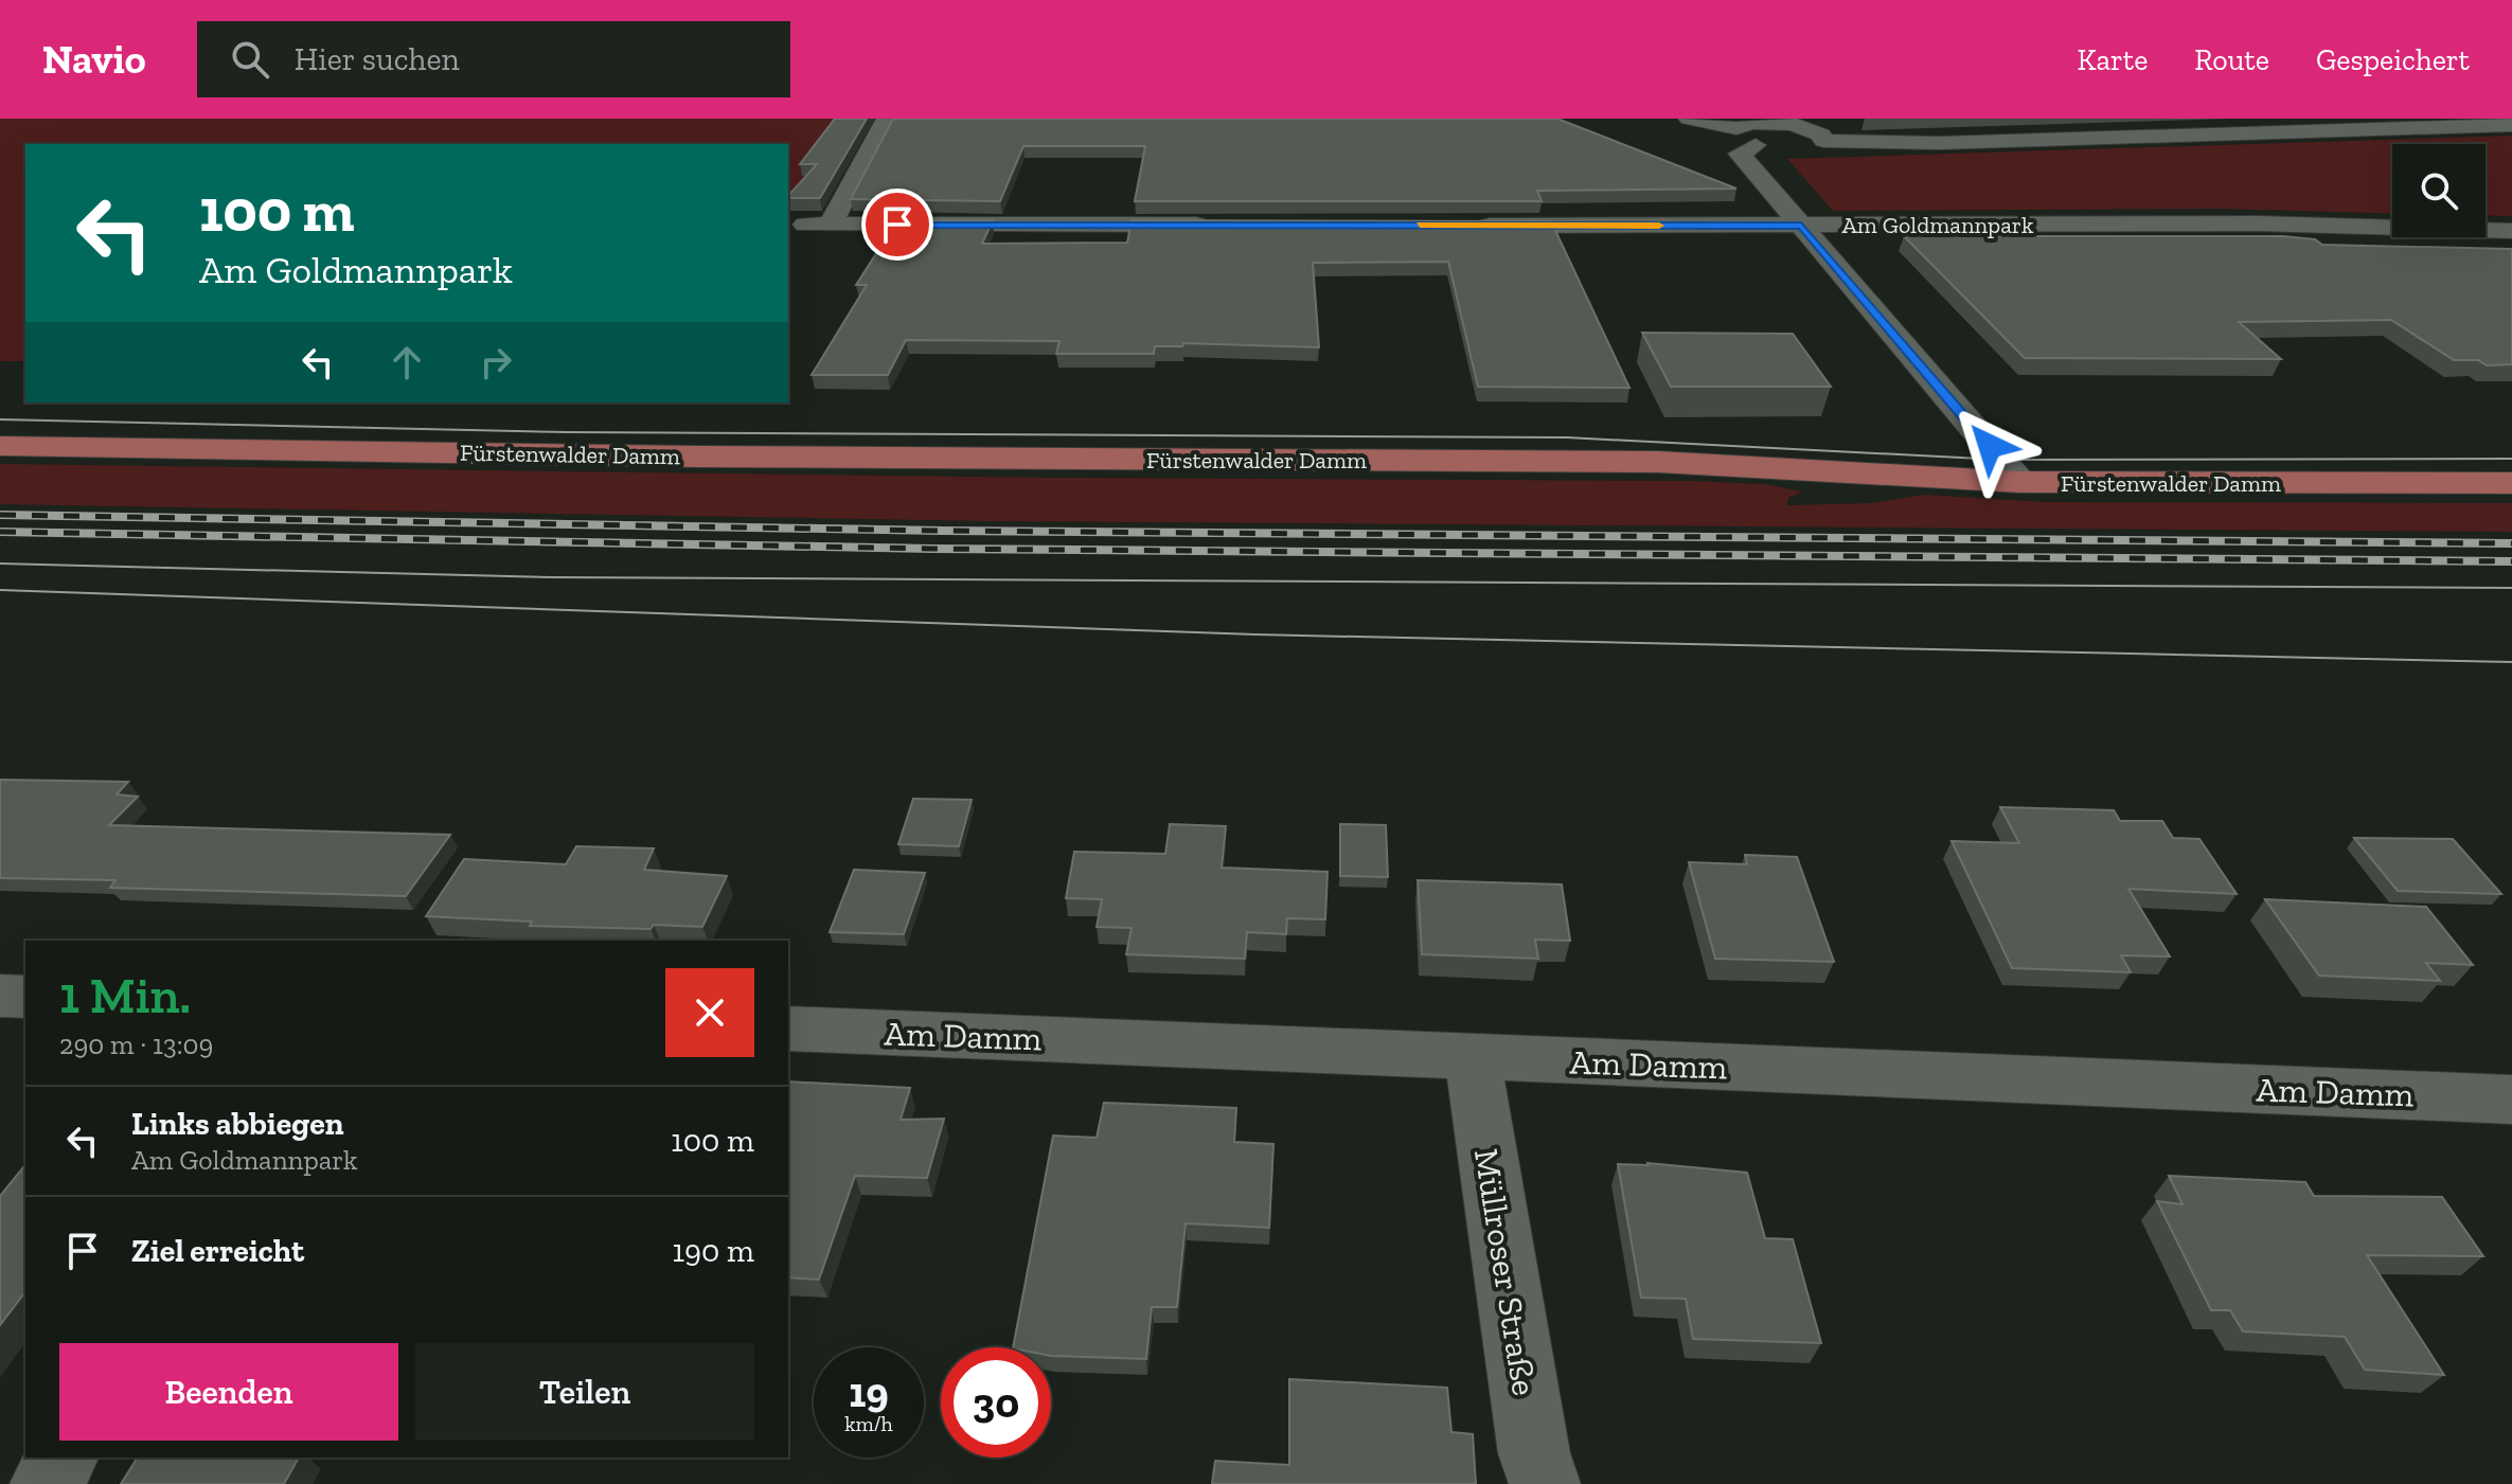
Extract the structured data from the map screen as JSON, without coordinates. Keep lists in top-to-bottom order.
{
  "streets": {
    "main road": ["Fürstenwalder Damm"],
    "street": ["Am Goldmannpark", "Am Damm", "Müllroser Straße"]
  },
  "crossings": [
    ["Am Damm", "Müllroser Straße"]
  ],
  "page": {
    "header": "Navio",
    "search": "Hier suchen",
    "nav": ["Karte", "Route", "Gespeichert"],
    "turn": ["100 m", "Am Goldmannpark"],
    "heading": ["1 Min.", "290 m · 13:09"],
    "list": [
      {
        "name": "Links abbiegen",
        "note": "Am Goldmannpark",
        "value": "100 m"
      },
      {
        "name": "Ziel erreicht",
        "value": "190 m"
      }
    ],
    "buttons": ["Beenden", "Teilen"],
    "speed": "19 km/h",
    "limit": "30"
  }
}
